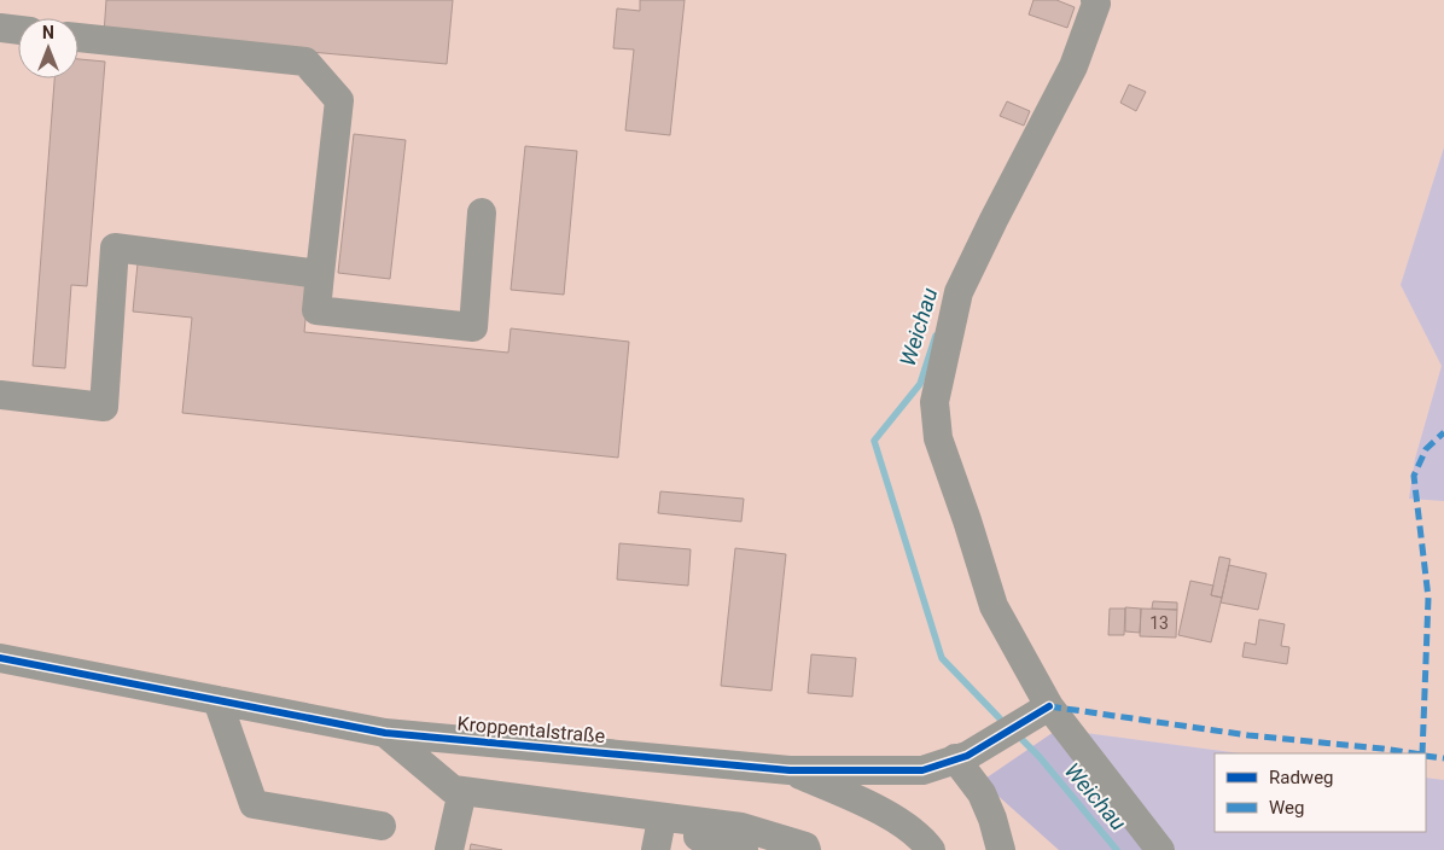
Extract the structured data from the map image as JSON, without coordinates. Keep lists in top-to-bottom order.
{
  "streets": {
    "street": ["Kroppentalstraße"]
  },
  "water": ["Weichau"],
  "house_numbers": ["13"],
  "legend": ["Radweg", "Weg"],
  "north": "top"
}
